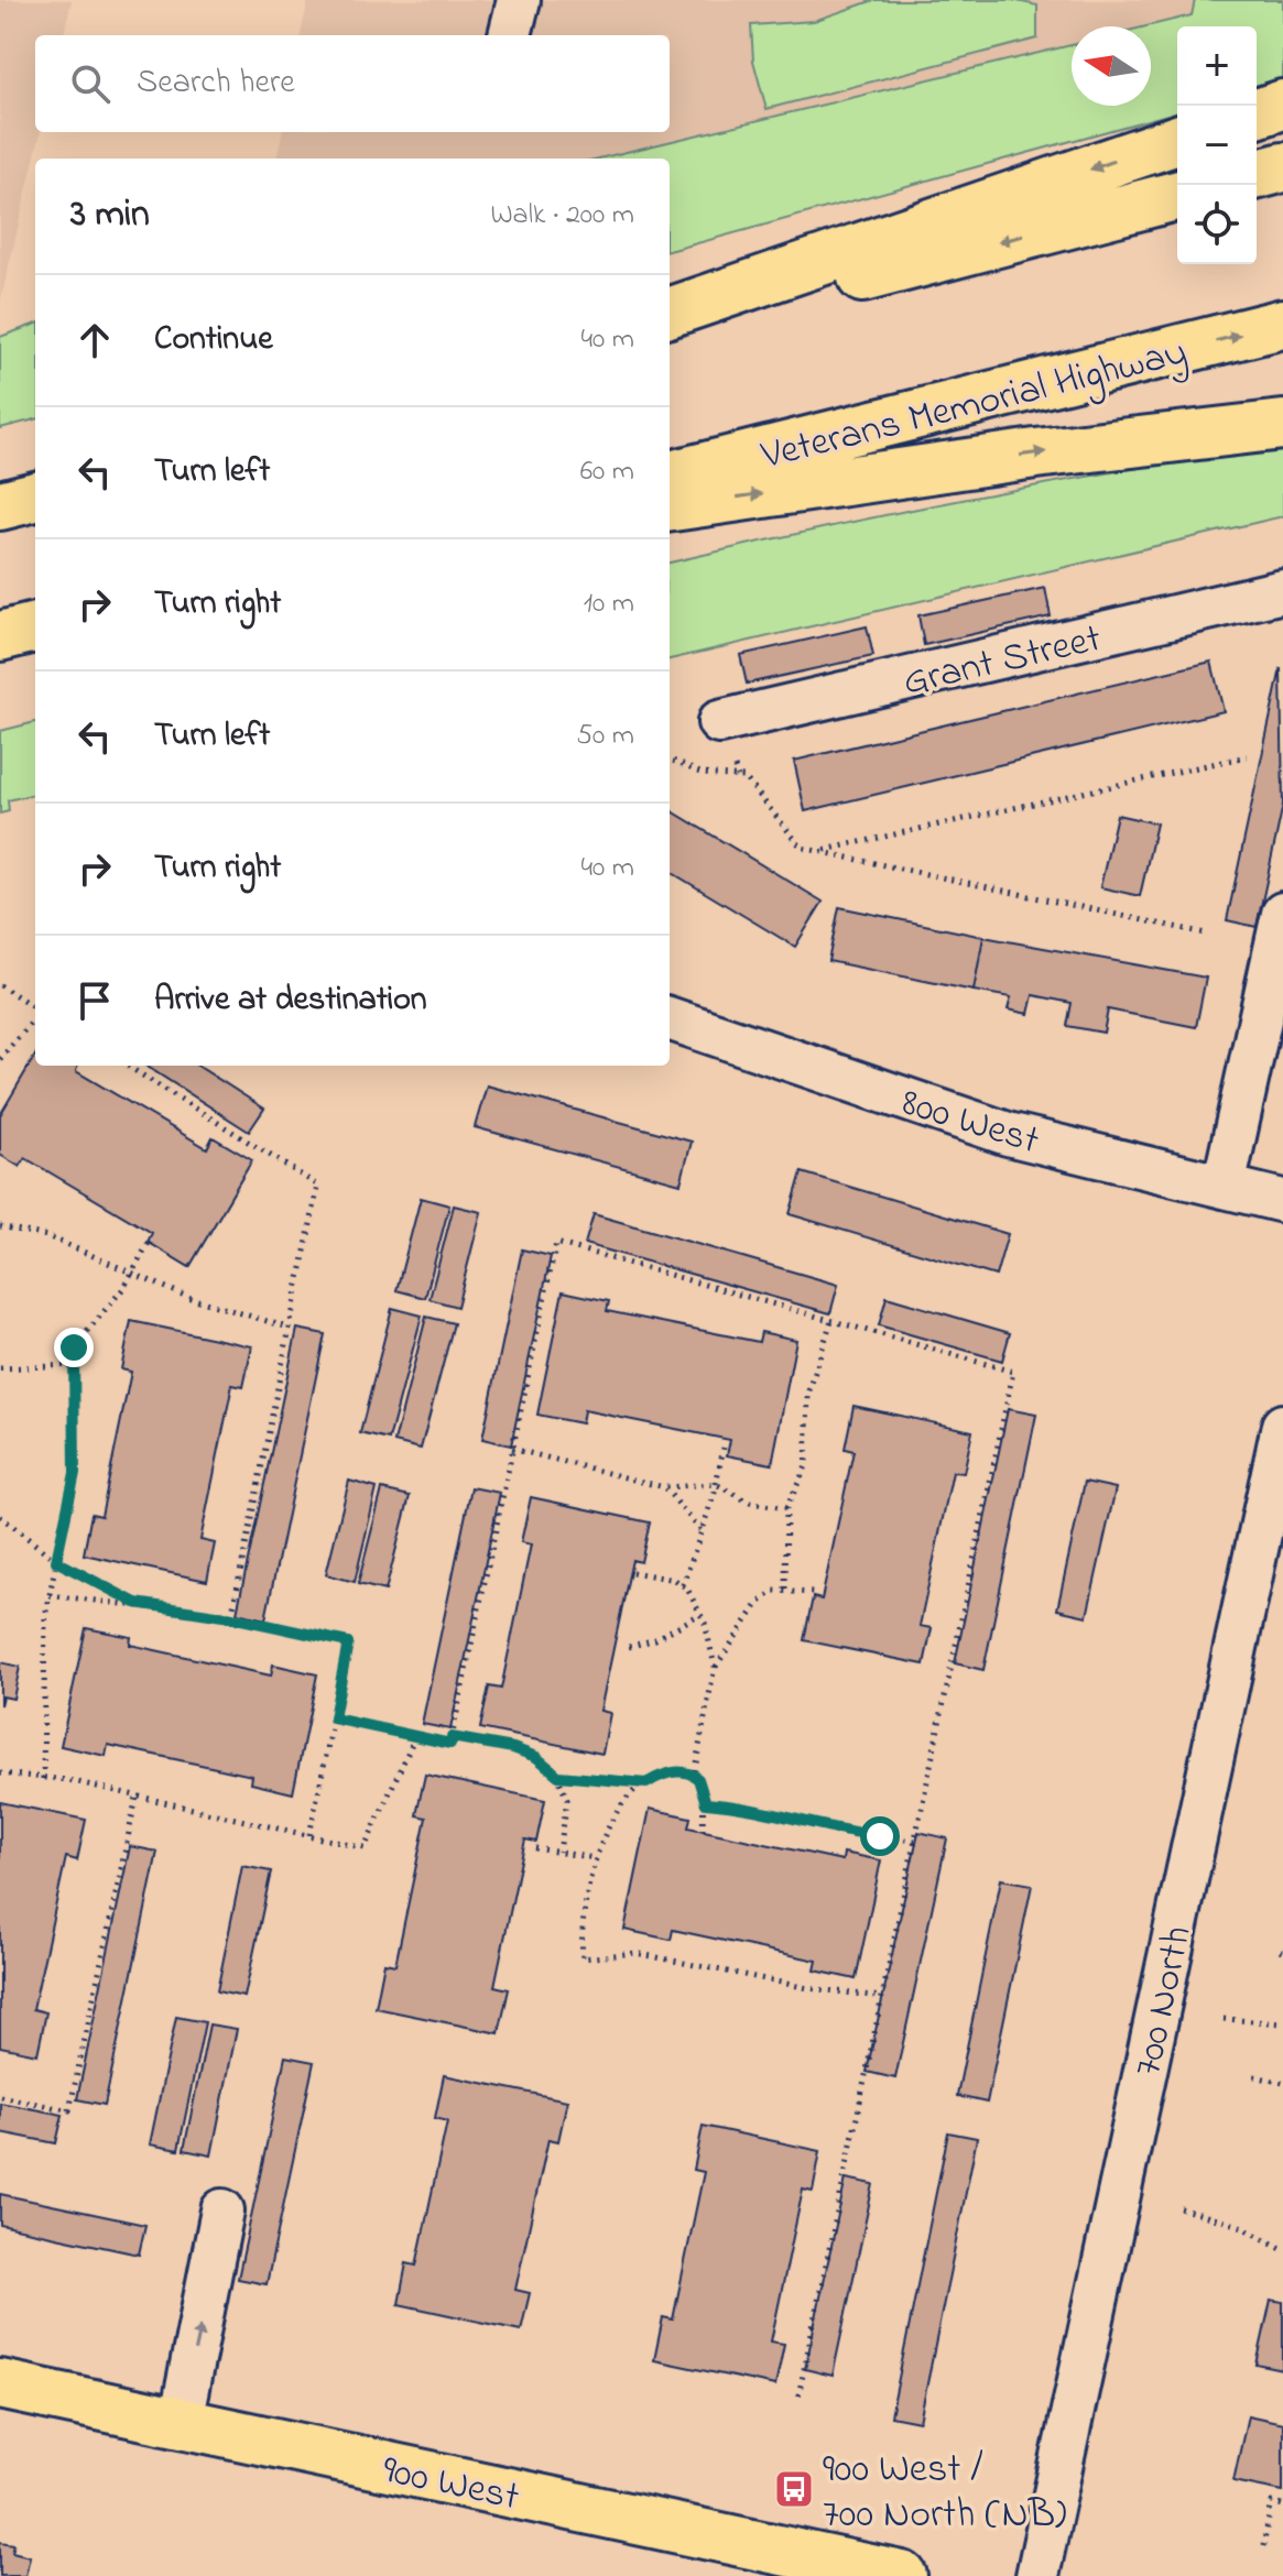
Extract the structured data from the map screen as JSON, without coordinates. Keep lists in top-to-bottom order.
{
  "streets": {
    "main road": ["Veterans Memorial Highway", "900 West"],
    "street": ["Grant Street", "800 West", "700 North"]
  },
  "places": {
    "bus stop": ["900 West / 700 North (NB)"]
  },
  "north": "left",
  "page": {
    "map_buttons": ["+", "−"],
    "search": "Search here",
    "heading": ["3 min", "Walk · 200 m"],
    "list": [
      ["Continue", "40 m"],
      ["Turn left", "60 m"],
      ["Turn right", "10 m"],
      ["Turn left", "50 m"],
      ["Turn right", "40 m"],
      "Arrive at destination"
    ]
  }
}
